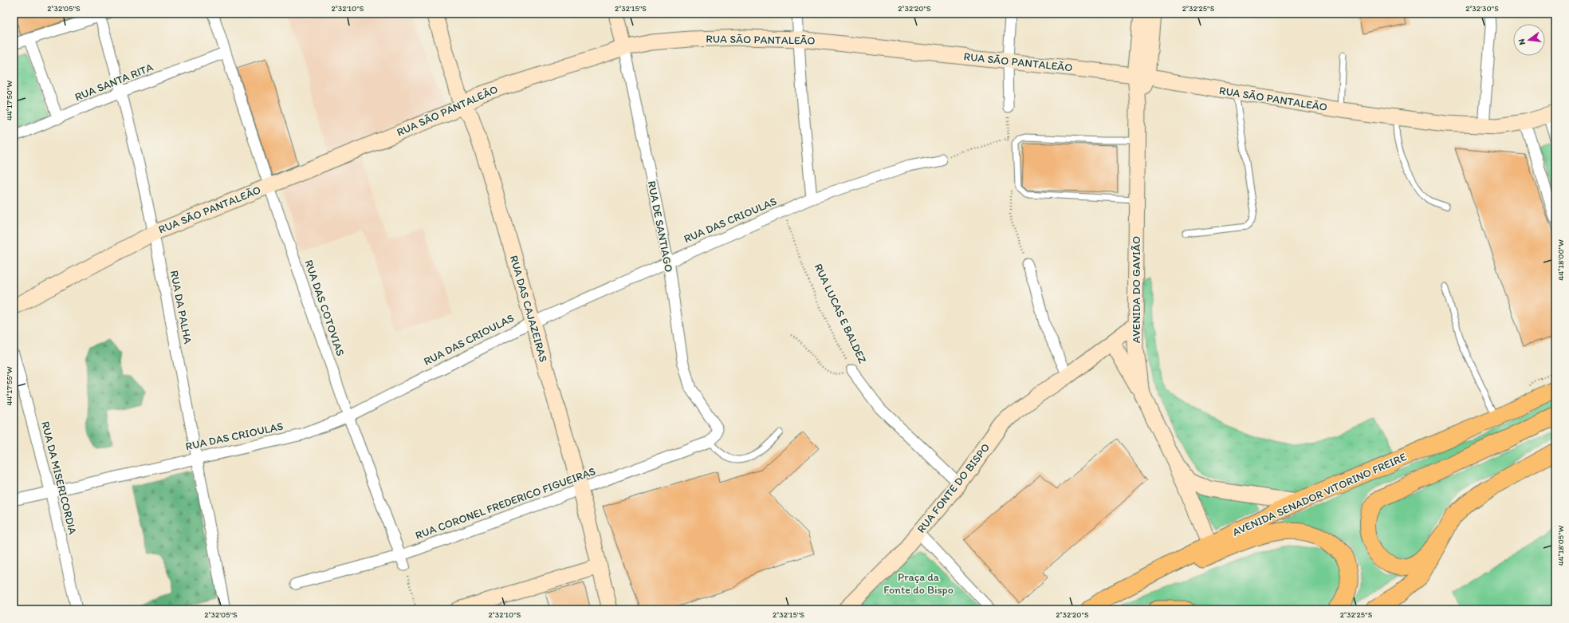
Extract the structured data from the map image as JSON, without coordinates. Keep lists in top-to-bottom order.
{
  "streets": {
    "main road": ["AVENIDA SENADOR VITORINO FREIRE"],
    "street": [
      "RUA SÃO PANTALEÃO",
      "RUA SANTA RITA",
      "RUA DAS CRIOULAS",
      "RUA DE SANTIAGO",
      "AVENIDA DO GAVIÃO",
      "RUA DA PALHA",
      "RUA DAS COTOVIAS",
      "RUA DAS CAJAZEIRAS",
      "RUA LUCAS E BALDEZ",
      "RUA DA MISERICORDIA",
      "RUA FONTE DO BISPO",
      "RUA CORONEL FREDERICO FIGUEIRAS"
    ]
  },
  "crossings": [
    ["RUA SÃO PANTALEÃO", "RUA DE SANTIAGO"],
    ["RUA SÃO PANTALEÃO", "AVENIDA DO GAVIÃO"],
    ["RUA SÃO PANTALEÃO", "RUA DA PALHA"],
    ["RUA SÃO PANTALEÃO", "RUA DAS COTOVIAS"],
    ["RUA SÃO PANTALEÃO", "RUA DAS CAJAZEIRAS"],
    ["RUA SANTA RITA", "RUA DA PALHA"],
    ["RUA SANTA RITA", "RUA DAS COTOVIAS"],
    ["RUA DAS CRIOULAS", "RUA DE SANTIAGO"],
    ["RUA DAS CRIOULAS", "RUA DA PALHA"],
    ["RUA DAS CRIOULAS", "RUA DAS COTOVIAS"],
    ["RUA DAS CRIOULAS", "RUA DAS CAJAZEIRAS"],
    ["RUA DAS CRIOULAS", "RUA LUCAS E BALDEZ"],
    ["RUA DAS CRIOULAS", "RUA DA MISERICORDIA"],
    ["RUA DE SANTIAGO", "RUA CORONEL FREDERICO FIGUEIRAS"],
    ["AVENIDA DO GAVIÃO", "RUA FONTE DO BISPO"],
    ["AVENIDA DO GAVIÃO", "AVENIDA SENADOR VITORINO FREIRE"],
    ["RUA DAS COTOVIAS", "RUA CORONEL FREDERICO FIGUEIRAS"],
    ["RUA DAS CAJAZEIRAS", "RUA CORONEL FREDERICO FIGUEIRAS"],
    ["RUA LUCAS E BALDEZ", "RUA FONTE DO BISPO"]
  ],
  "parks": ["Praça da Fonte do Bispo"],
  "north": "left",
  "coordinates": [
    "2°32'05\"S",
    "2°32'10\"S",
    "2°32'15\"S",
    "2°32'20\"S",
    "2°32'25\"S",
    "2°32'30\"S",
    "44°17'50\"W",
    "44°18'00\"W",
    "44°17'55\"W",
    "44°18'05\"W"
  ]
}
